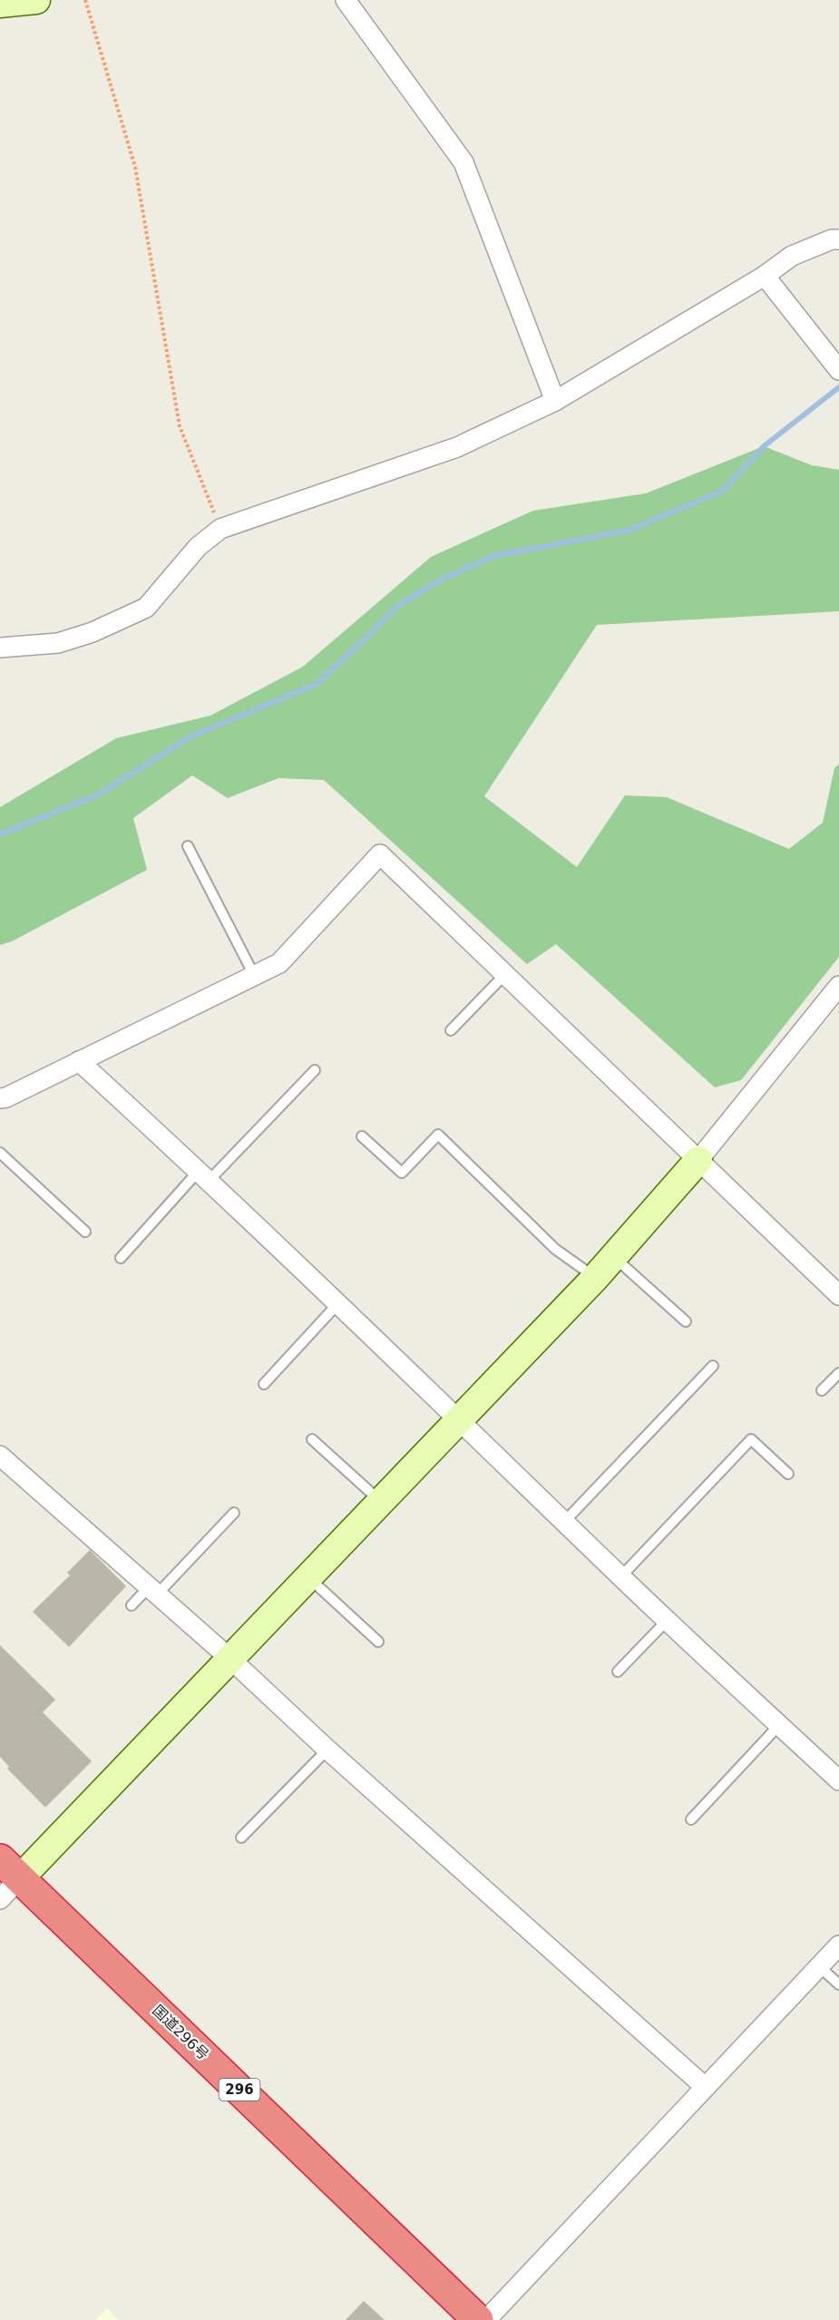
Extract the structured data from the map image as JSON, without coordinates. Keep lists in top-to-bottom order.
{
  "streets": {
    "highway": ["国道296号", "296"]
  }
}
